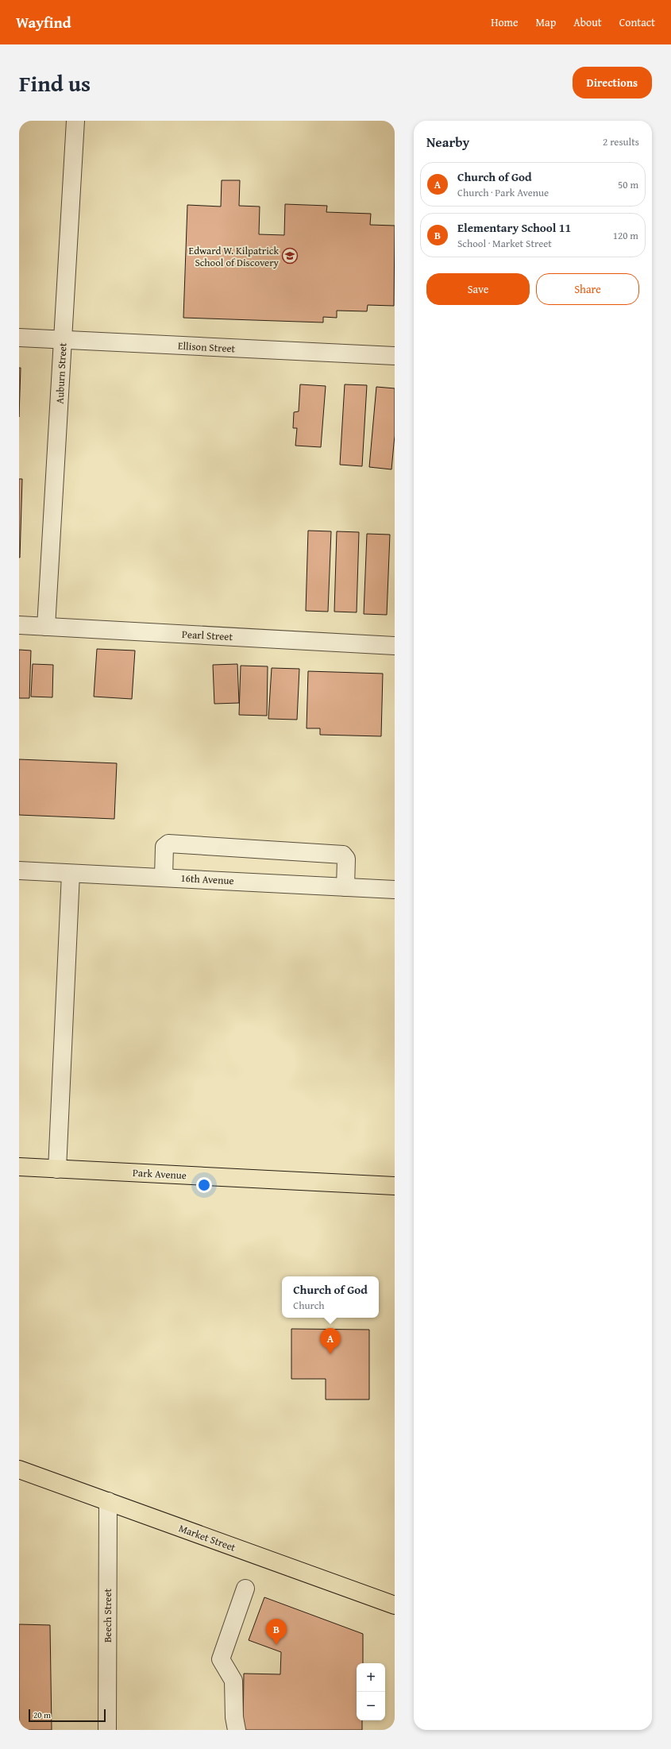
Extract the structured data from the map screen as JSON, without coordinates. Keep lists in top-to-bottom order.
{
  "streets": {
    "main road": ["Park Avenue", "Market Street"],
    "street": [
      "Ellison Street",
      "Auburn Street",
      "Pearl Street",
      "16th Avenue",
      "Beech Street"
    ]
  },
  "crossings": [
    ["Ellison Street", "Auburn Street"],
    ["Auburn Street", "Pearl Street"],
    ["Market Street", "Beech Street"]
  ],
  "places": {
    "school or university": ["Edward W. Kilpatrick School of Discovery"]
  },
  "scale_bar": "20 m",
  "page": {
    "header": "Wayfind",
    "nav": [
      "Home",
      "Map",
      "About",
      "Contact"
    ],
    "title": "Find us",
    "buttons": [
      "Directions",
      ["Save", "Share"]
    ],
    "heading": ["Nearby", "2 results"],
    "list": [
      {
        "mark": "A",
        "name": "Church of God",
        "note": "Church · Park Avenue",
        "value": "50 m"
      },
      {
        "mark": "B",
        "name": "Elementary School 11",
        "note": "School · Market Street",
        "value": "120 m"
      }
    ],
    "popup": ["Church of God", "Church"],
    "pins": ["A", "B"],
    "map_buttons": ["+", "−"],
    "scale": "20 m"
  }
}
